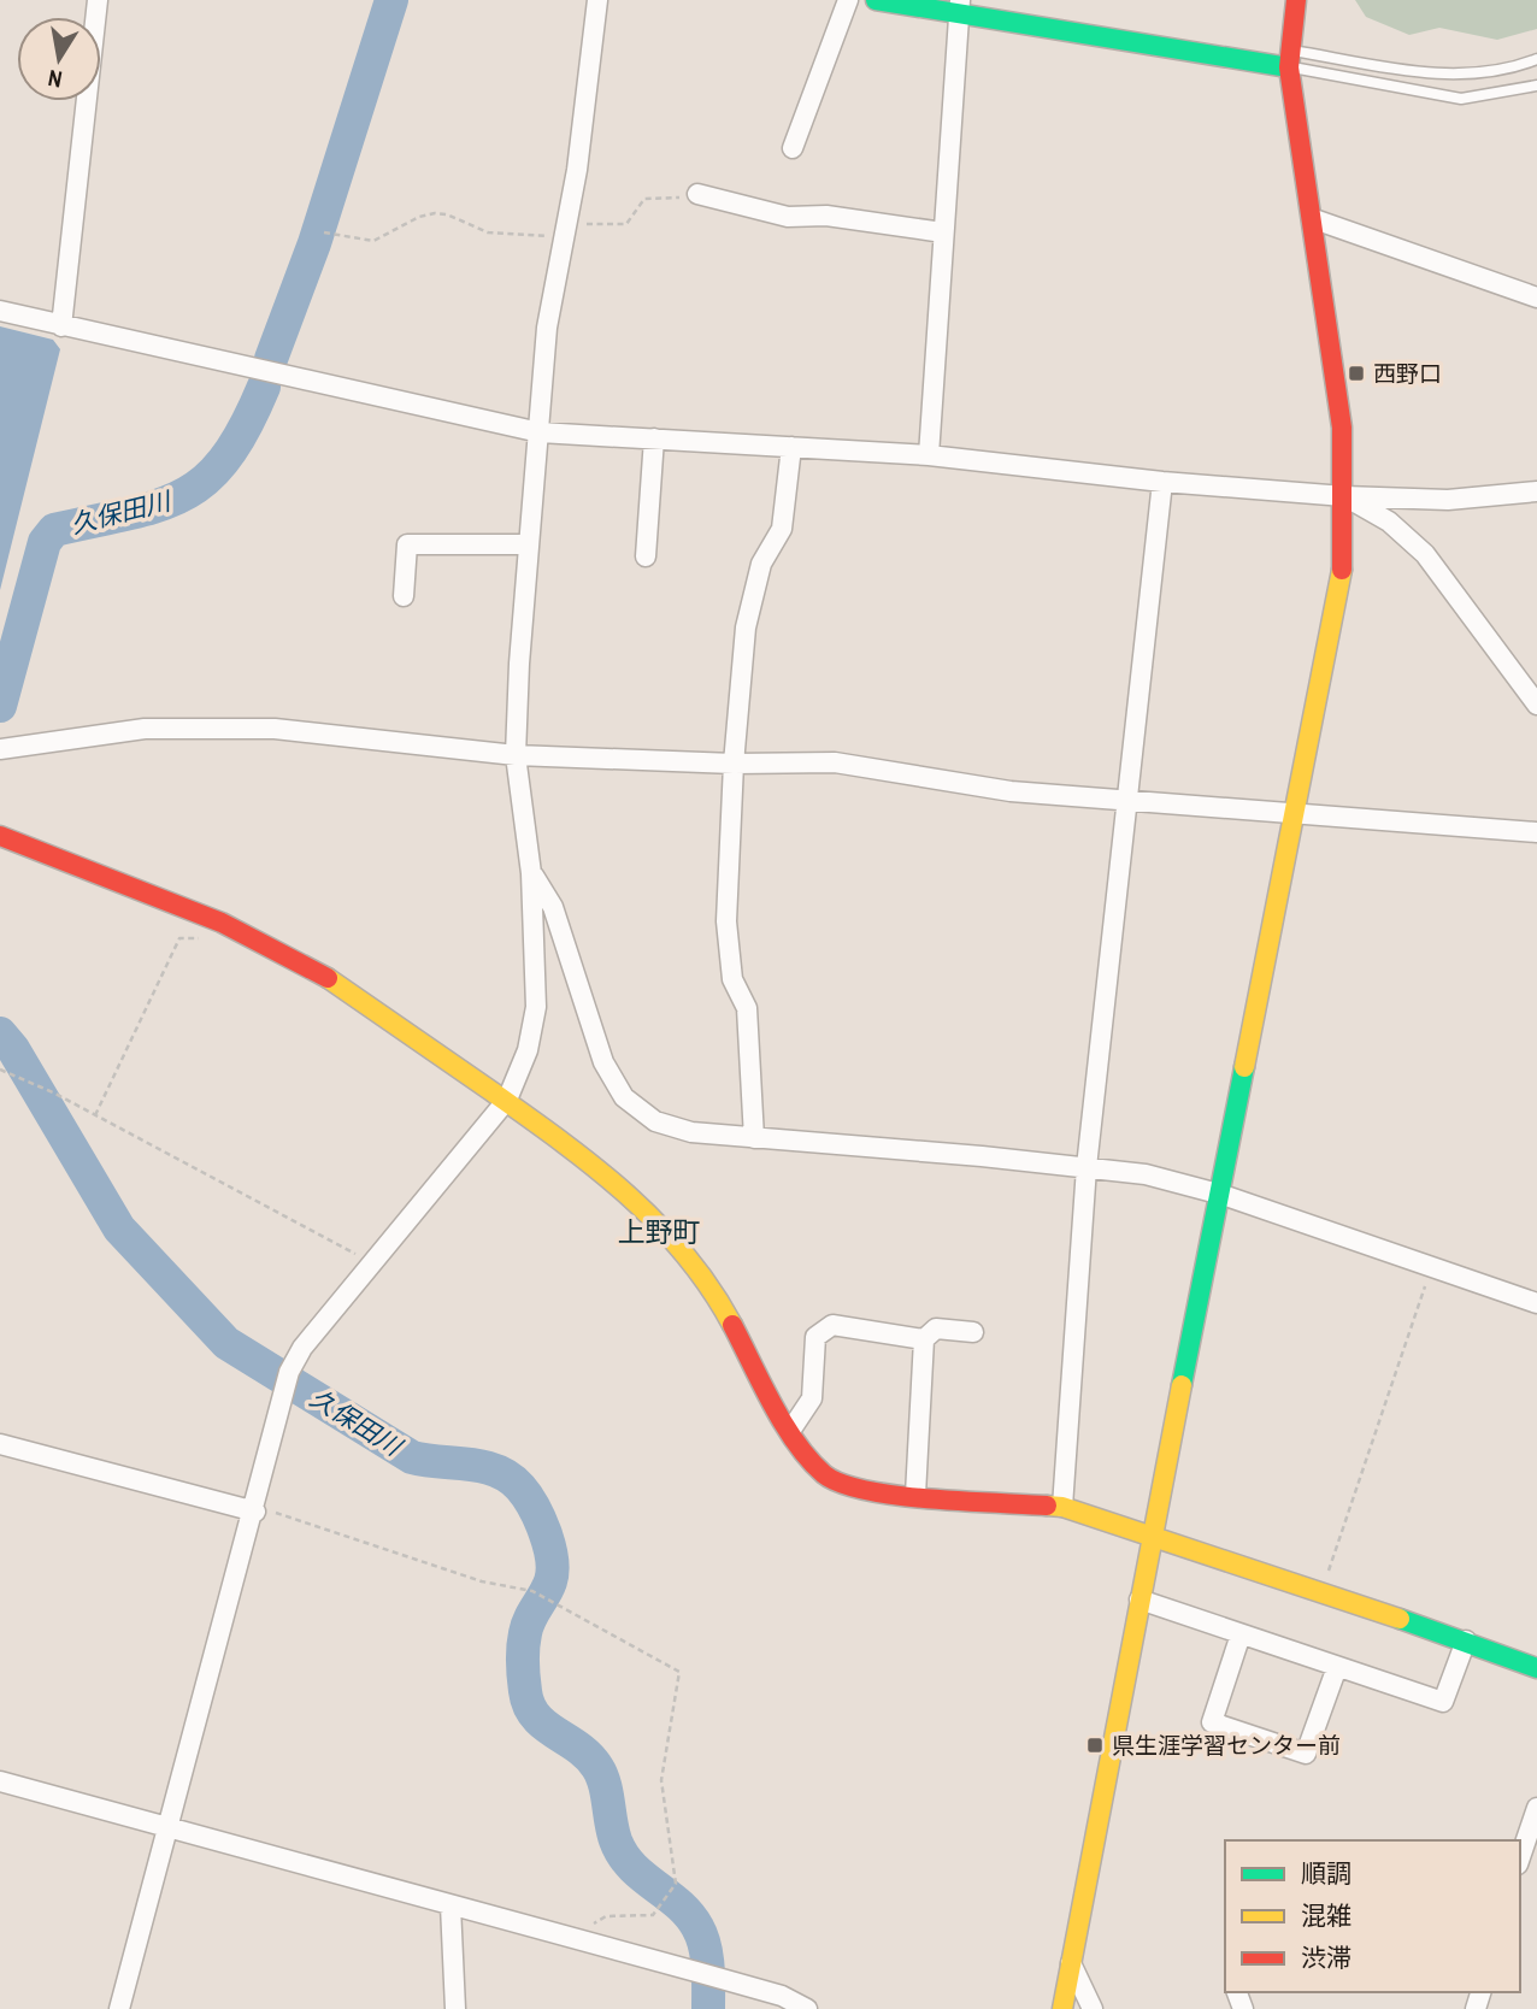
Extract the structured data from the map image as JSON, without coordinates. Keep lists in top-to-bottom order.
{
  "districts": ["上野町"],
  "water": ["久保田川"],
  "places": {
    "transit": ["西野口", "県生涯学習センター前"]
  },
  "legend": ["順調", "混雑", "渋滞"],
  "north": "bottom"
}
